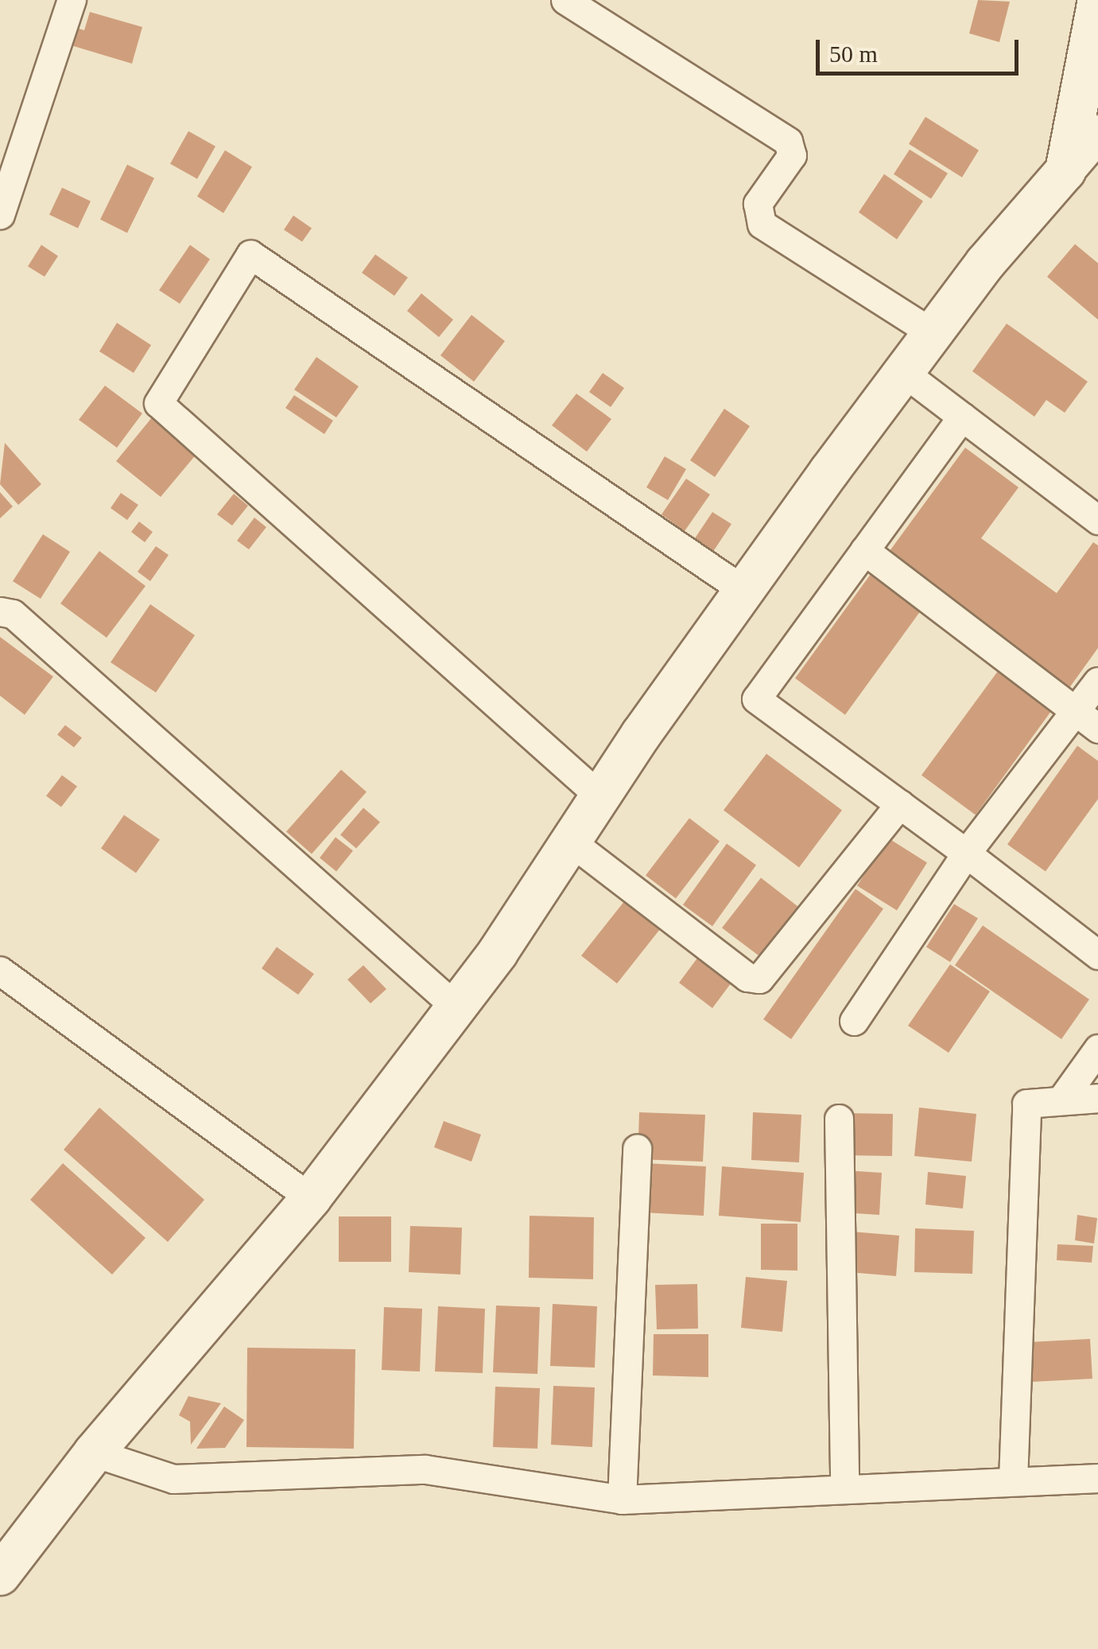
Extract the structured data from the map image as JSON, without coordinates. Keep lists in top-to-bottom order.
{
  "scale_bar": "50 m"
}
